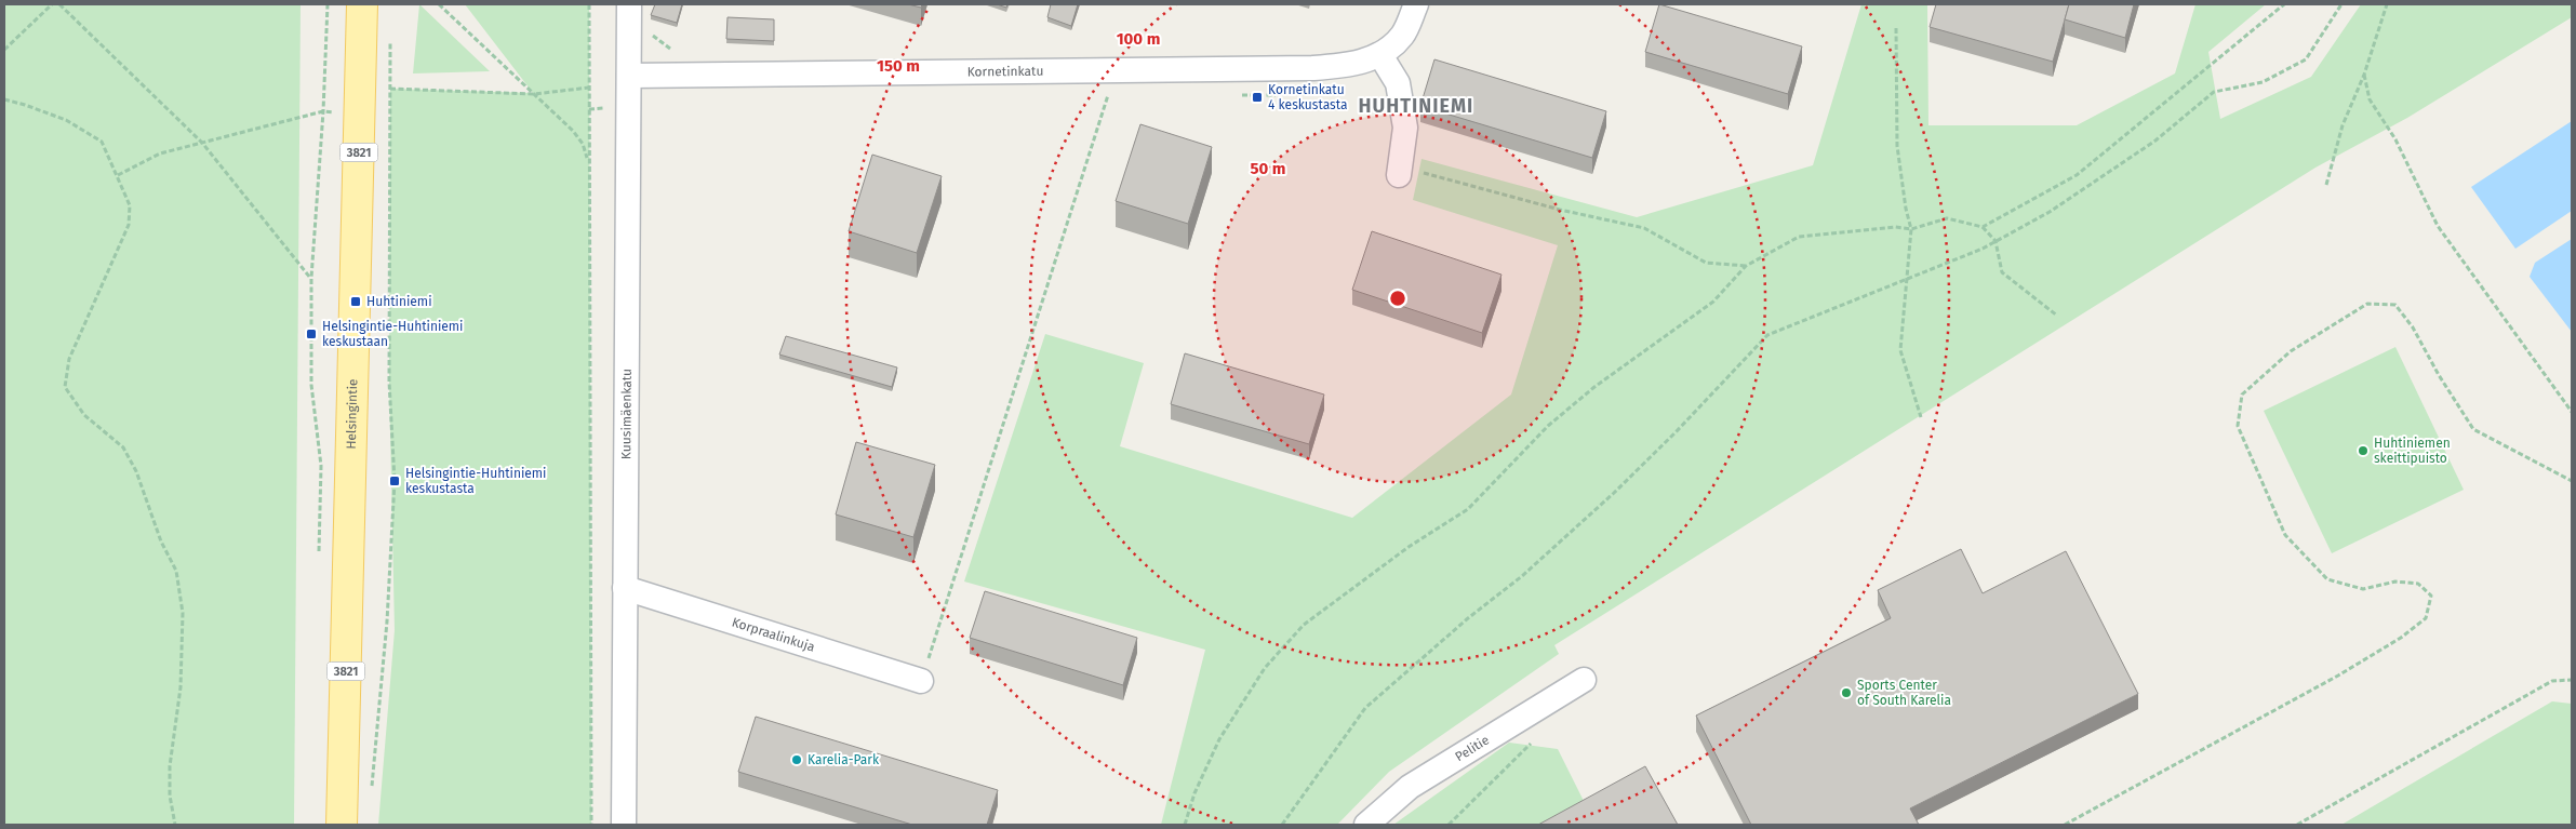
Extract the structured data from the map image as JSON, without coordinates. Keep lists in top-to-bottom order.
{
  "streets": {
    "main road": ["3821", "Helsingintie"],
    "street": [
      "Kornetinkatu",
      "Kuusimäenkatu",
      "Korpraalinkuja",
      "Pelitie"
    ]
  },
  "crossings": [
    ["Kornetinkatu", "Kuusimäenkatu"],
    ["Kuusimäenkatu", "Korpraalinkuja"]
  ],
  "districts": ["HUHTINIEMI"],
  "places": {
    "transit": [
      "Kornetinkatu 4 keskustasta",
      "Huhtiniemi",
      "Helsingintie-Huhtiniemi keskustaan",
      "Helsingintie-Huhtiniemi keskustasta"
    ],
    "other": ["Huhtiniemen skeittipuisto", "Sports Center of South Karelia", "Karelia-Park"]
  },
  "rings": ["100 m", "150 m", "50 m"]
}
